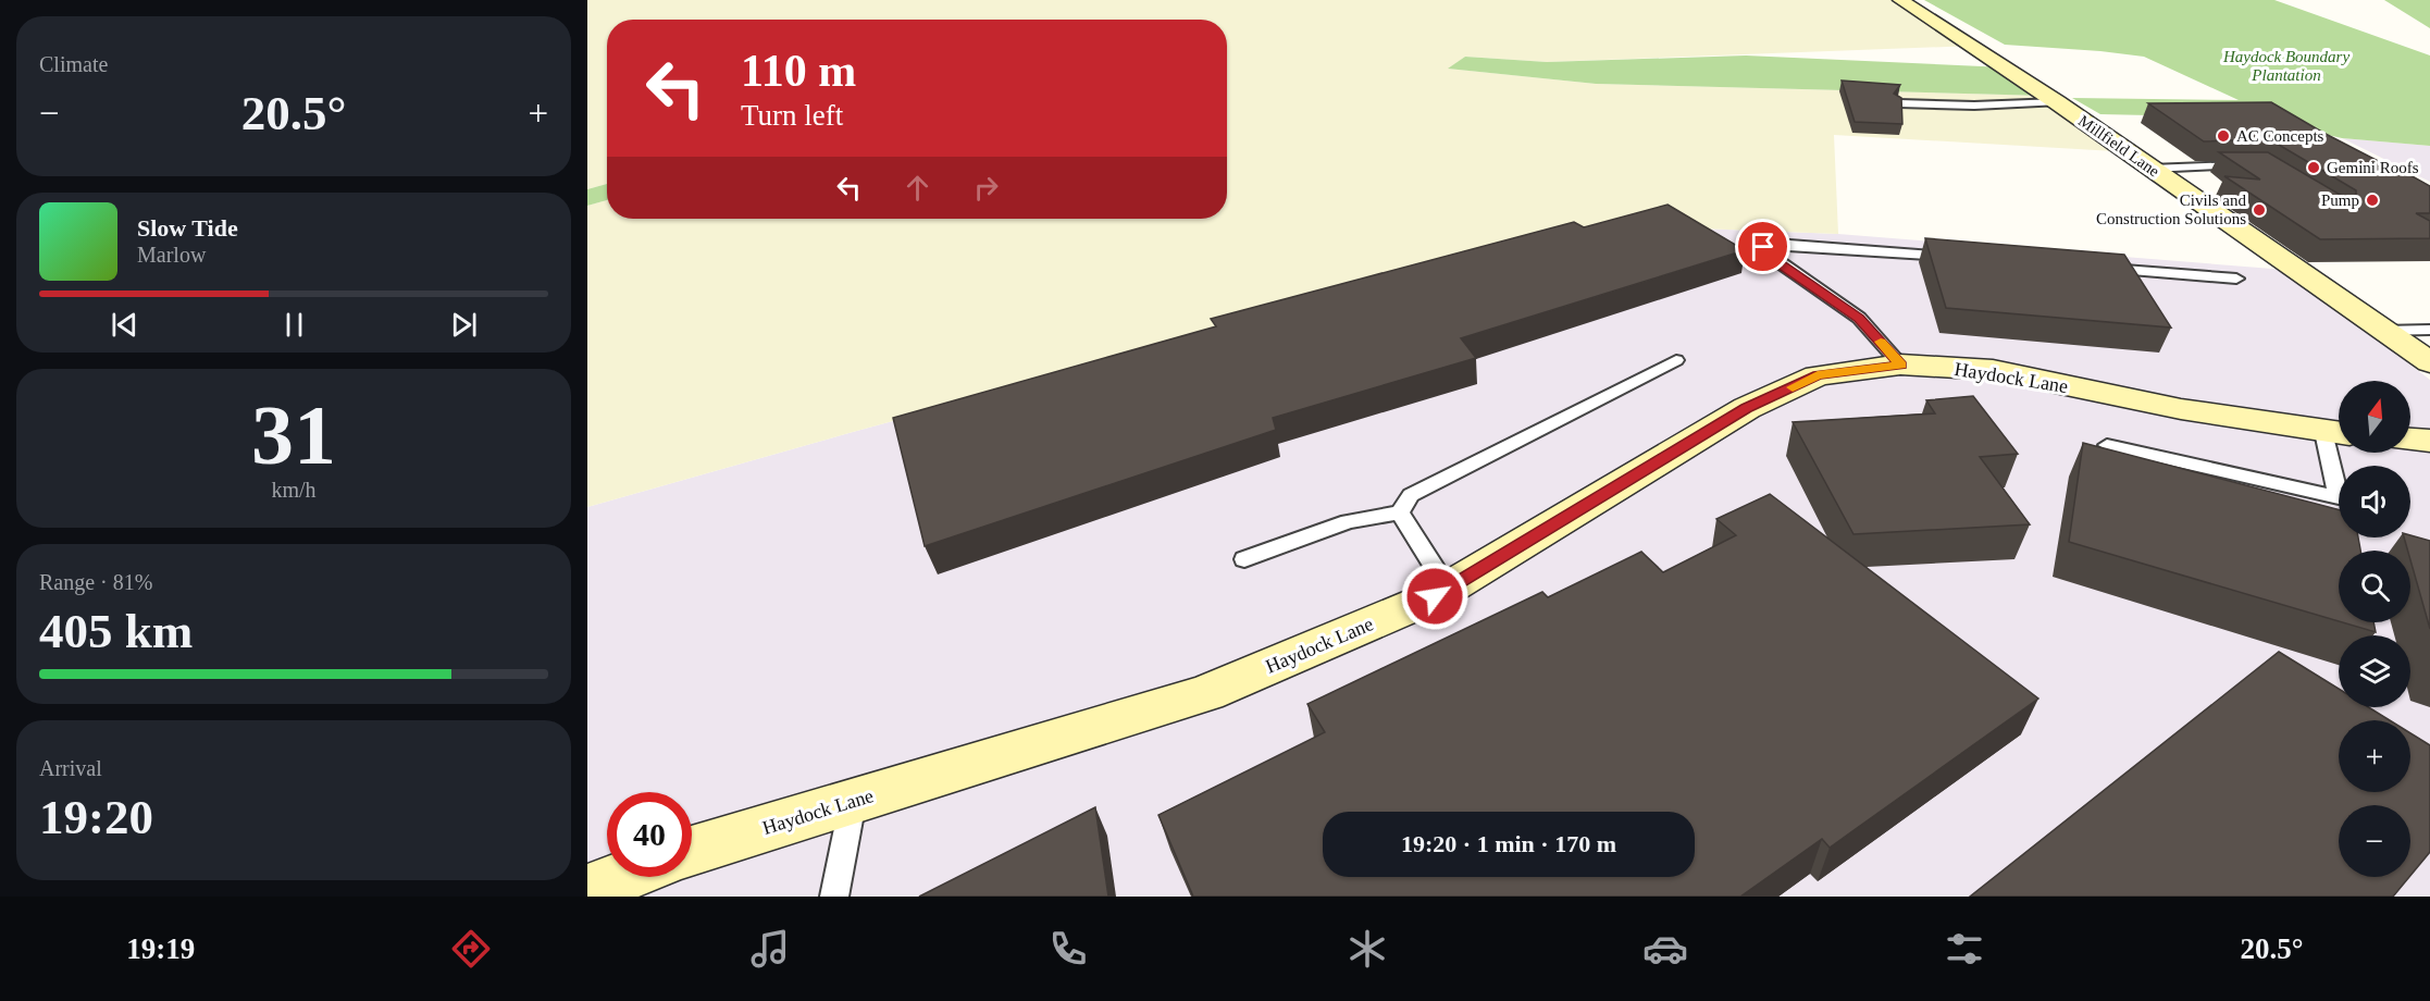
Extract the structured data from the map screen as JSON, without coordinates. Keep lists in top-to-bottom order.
{
  "streets": {
    "street": ["Millfield Lane", "Haydock Lane"]
  },
  "parks": ["Haydock Boundary Plantation"],
  "places": [
    "AC Concepts",
    "Gemini Roofs",
    "Pump",
    "Civils and Construction Solutions"
  ],
  "north": "top",
  "page": {
    "tile": [
      "Climate",
      ["31", "km/h"],
      ["Range · 81%", "405 km"],
      ["Arrival", "19:20"]
    ],
    "turn": ["110 m", "Turn left"],
    "heat": ["−", "20.5°", "+"],
    "song": ["Slow Tide", "Marlow"],
    "map_buttons": ["+", "−"],
    "limit": "40",
    "trip": "19:20 · 1 min · 170 m",
    "tabs": ["19:19", "20.5°"]
  }
}
